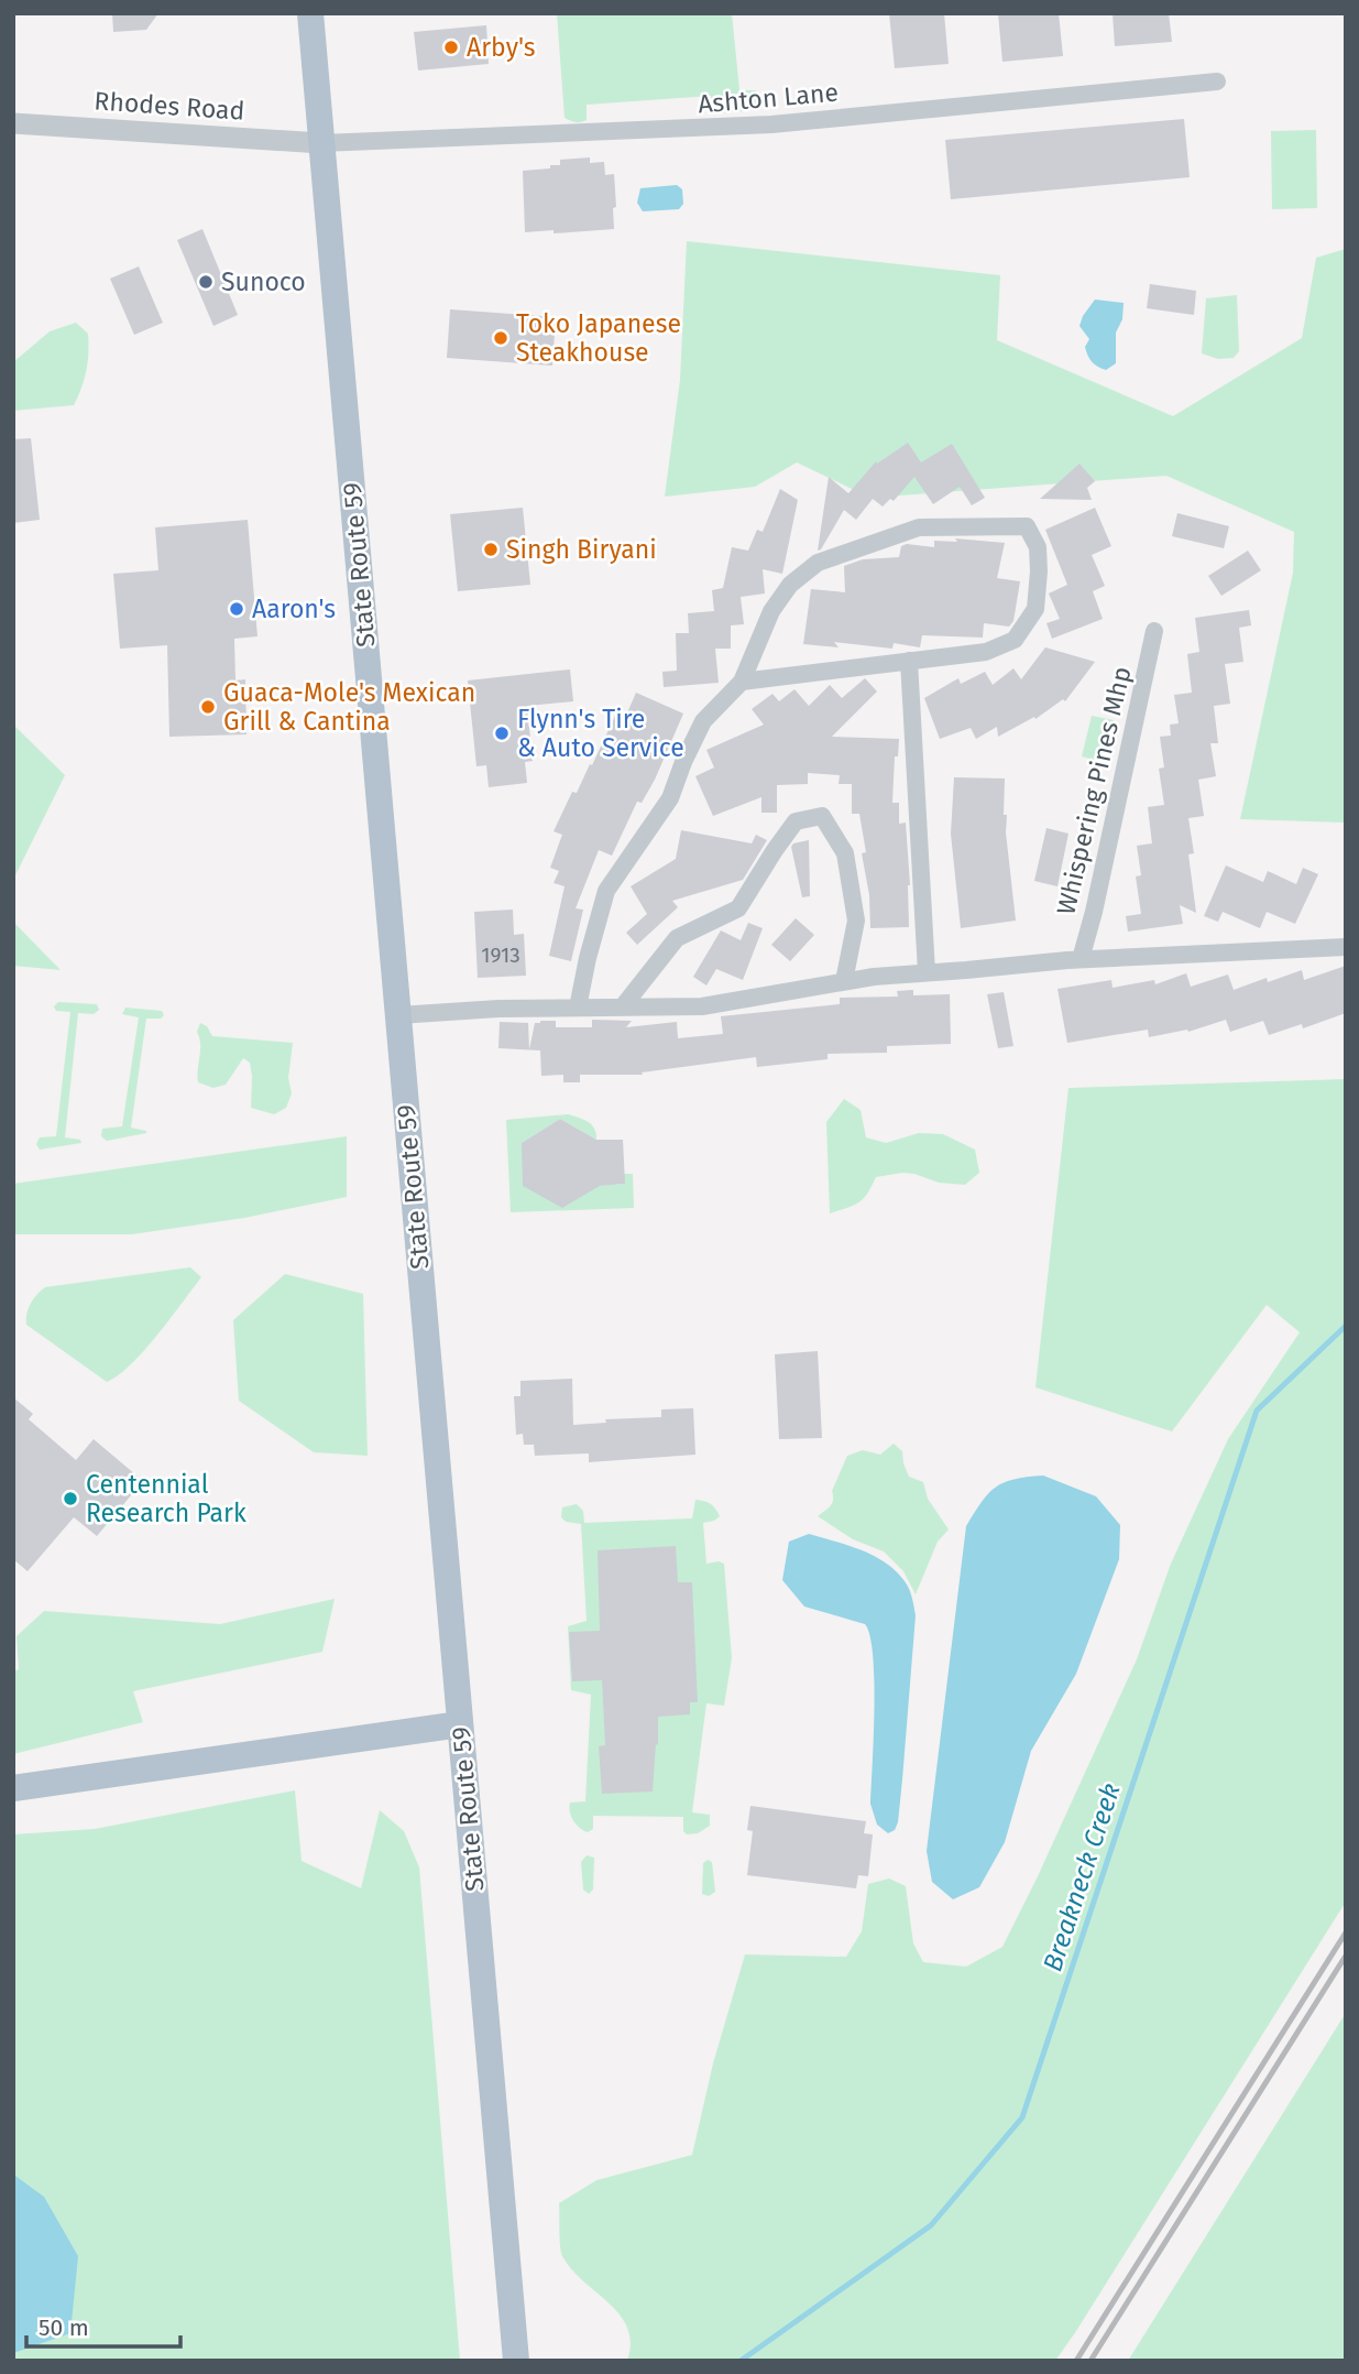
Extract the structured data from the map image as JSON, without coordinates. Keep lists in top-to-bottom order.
{
  "streets": {
    "main road": ["State Route 59"],
    "street": ["Ashton Lane", "Rhodes Road", "Whispering Pines Mhp"]
  },
  "crossings": [
    ["Ashton Lane", "Rhodes Road"],
    ["Ashton Lane", "State Route 59"],
    ["Rhodes Road", "State Route 59"]
  ],
  "water": ["Breakneck Creek"],
  "places": [
    "Arby's",
    "Sunoco",
    "Toko Japanese Steakhouse",
    "Singh Biryani",
    "Aaron's",
    "Guaca-Mole's Mexican Grill & Cantina",
    "Flynn's Tire & Auto Service",
    "Centennial Research Park"
  ],
  "house_numbers": ["1913"],
  "scale_bar": "50 m"
}
